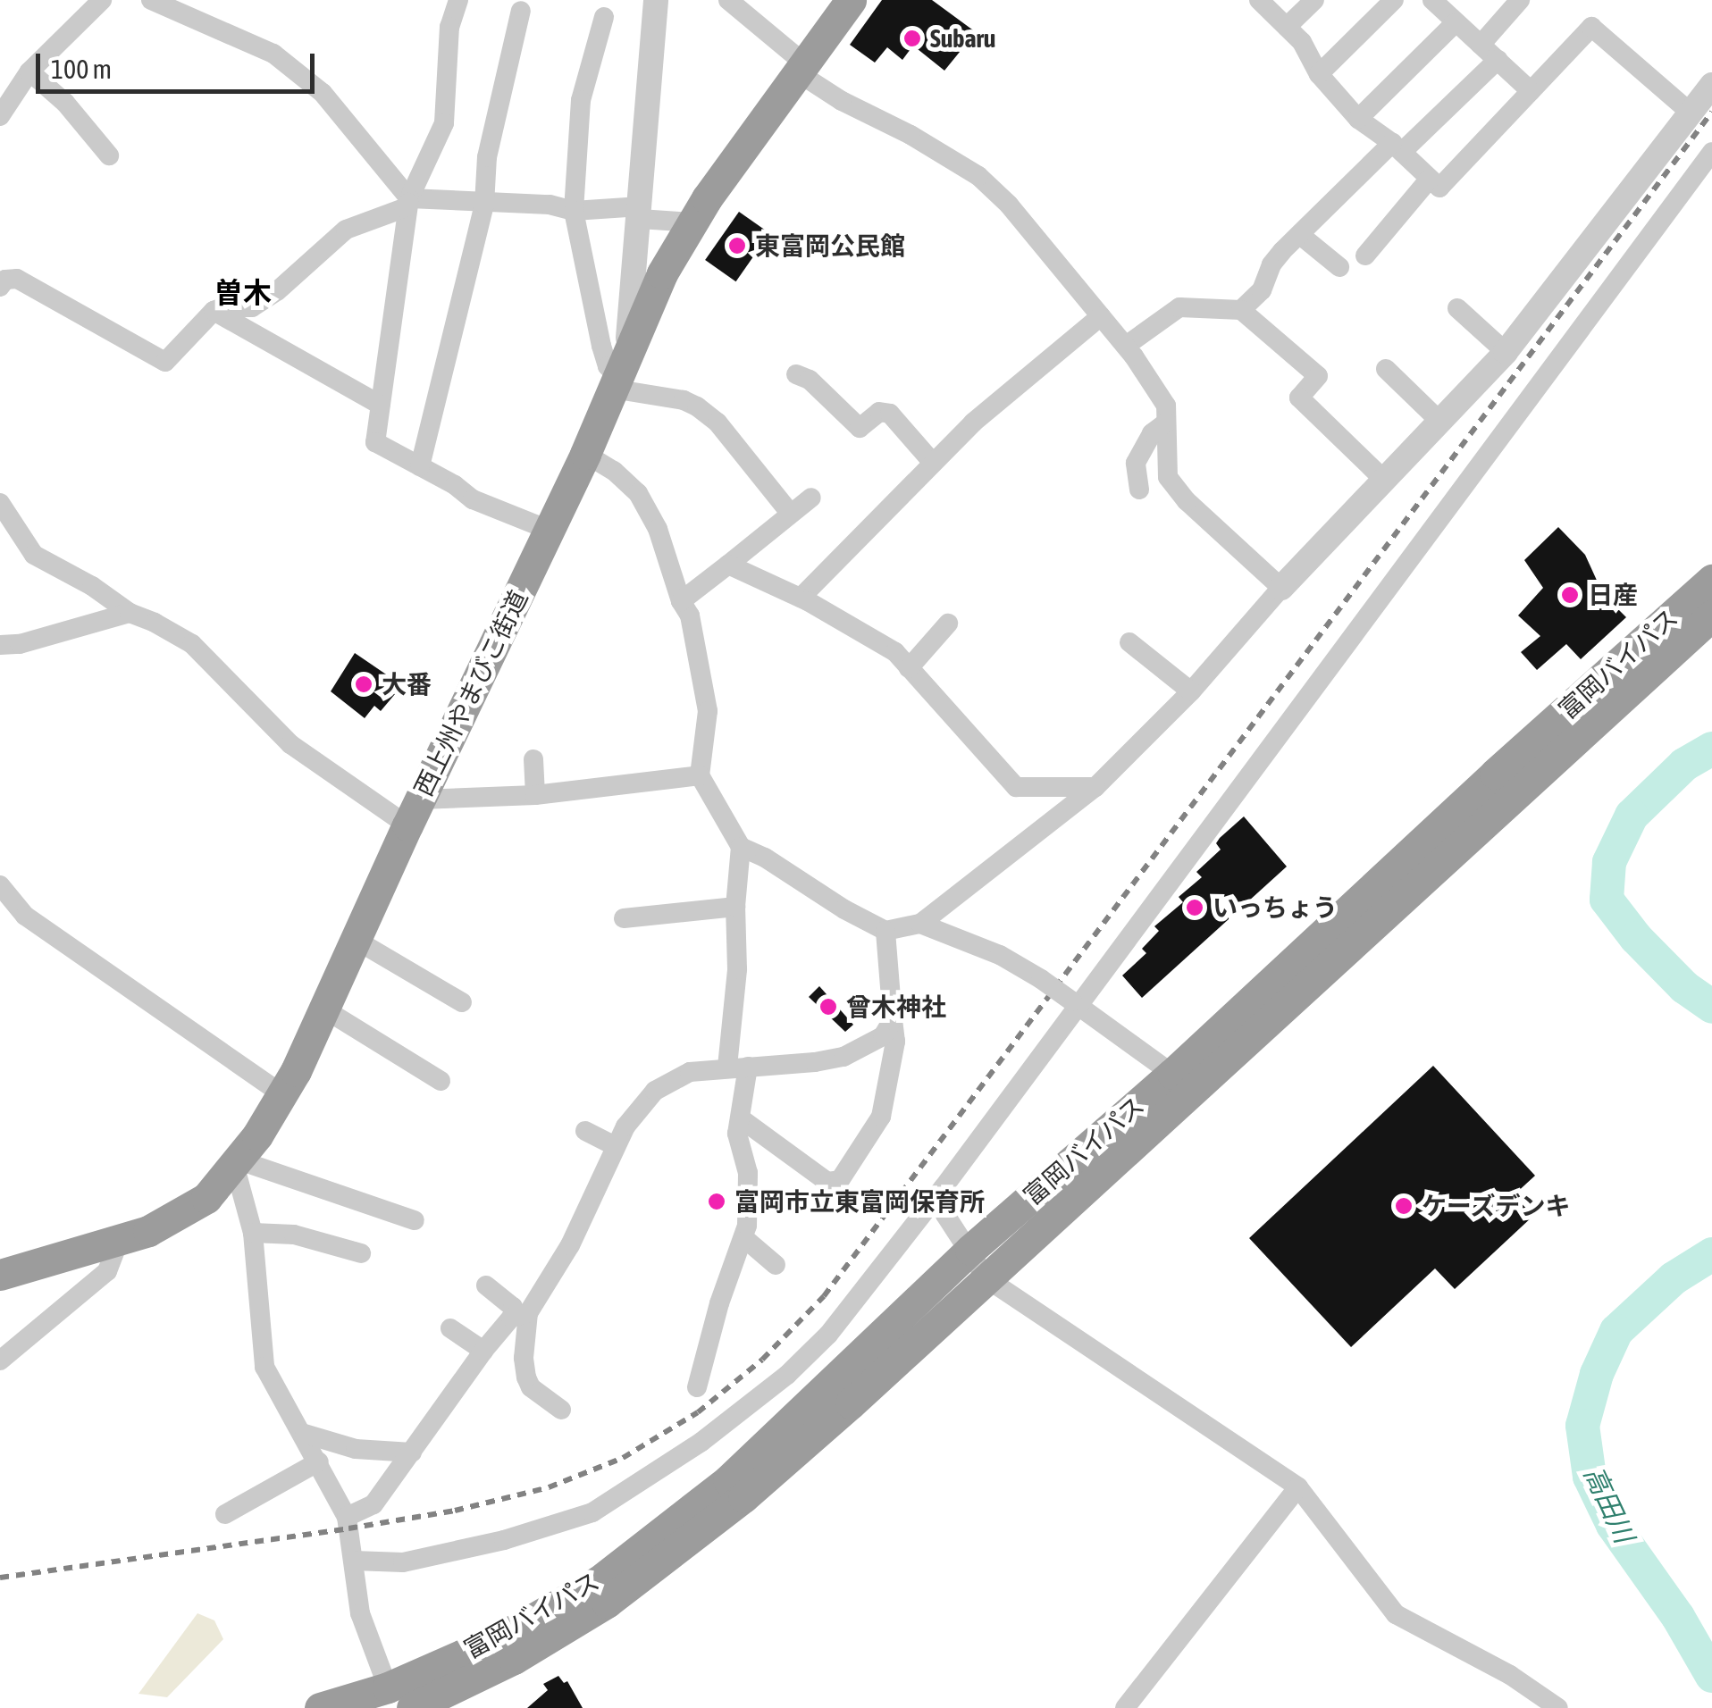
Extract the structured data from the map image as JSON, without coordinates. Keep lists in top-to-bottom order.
{
  "streets": {
    "highway": ["富岡バイパス", "西上州やまびこ街道"]
  },
  "districts": ["曽木"],
  "water": ["高田川"],
  "places": [
    "Subaru",
    "東富岡公民館",
    "日産",
    "大番",
    "いっちょう",
    "曾木神社",
    "富岡市立東富岡保育所",
    "ケーズデンキ"
  ],
  "scale_bar": "100 m"
}
